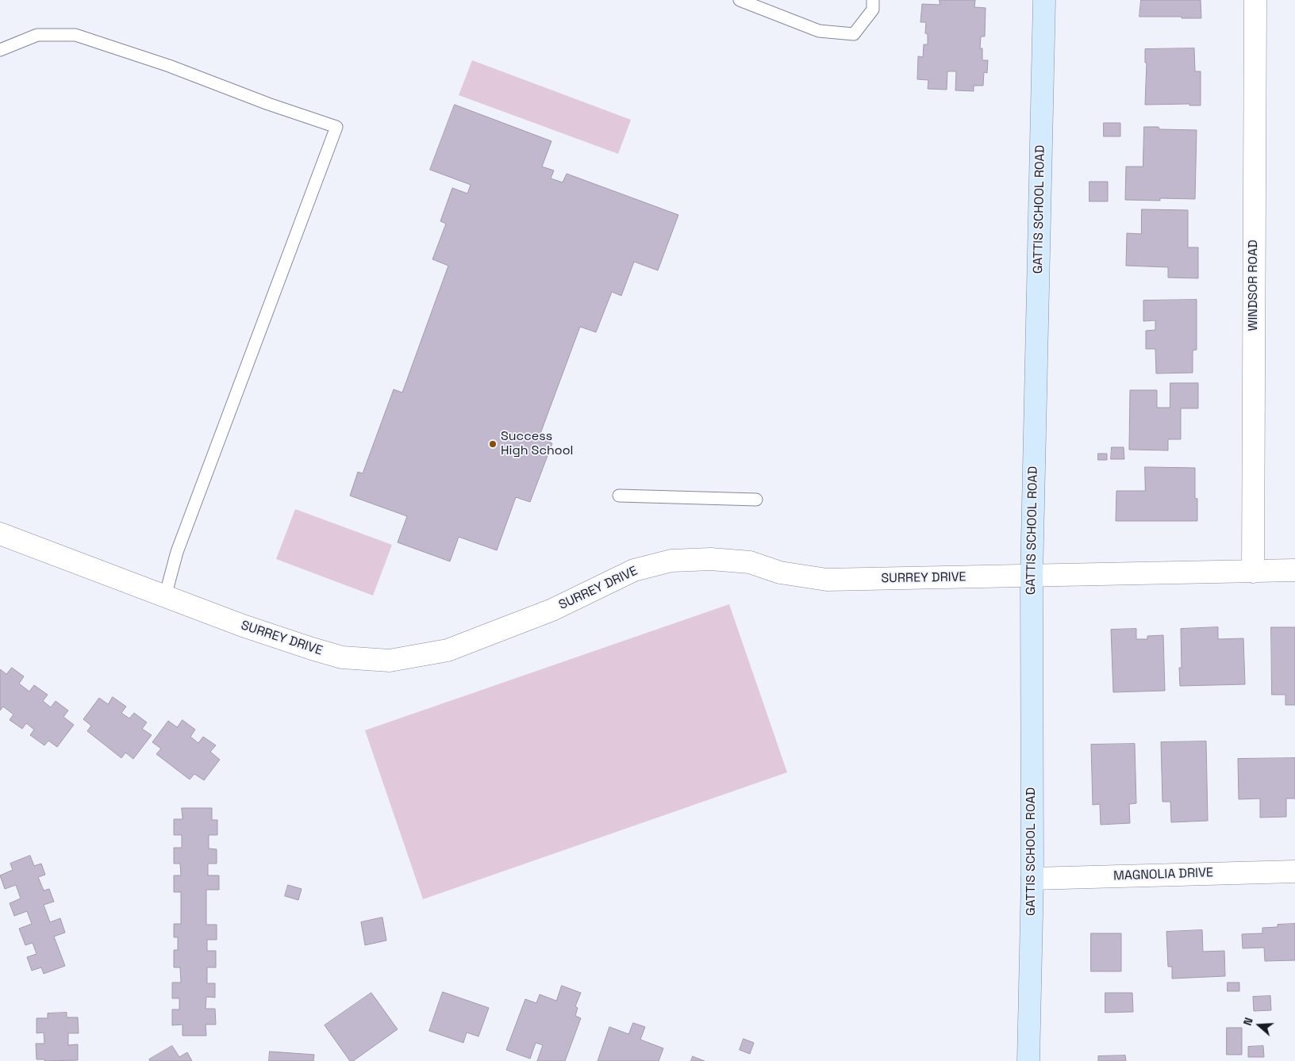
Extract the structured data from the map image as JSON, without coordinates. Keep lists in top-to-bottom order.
{
  "streets": {
    "main road": ["GATTIS SCHOOL ROAD"],
    "street": ["WINDSOR ROAD", "SURREY DRIVE", "MAGNOLIA DRIVE"]
  },
  "crossings": [
    ["GATTIS SCHOOL ROAD", "SURREY DRIVE"],
    ["GATTIS SCHOOL ROAD", "MAGNOLIA DRIVE"],
    ["WINDSOR ROAD", "SURREY DRIVE"]
  ],
  "places": ["Success High School"],
  "north": "left"
}
